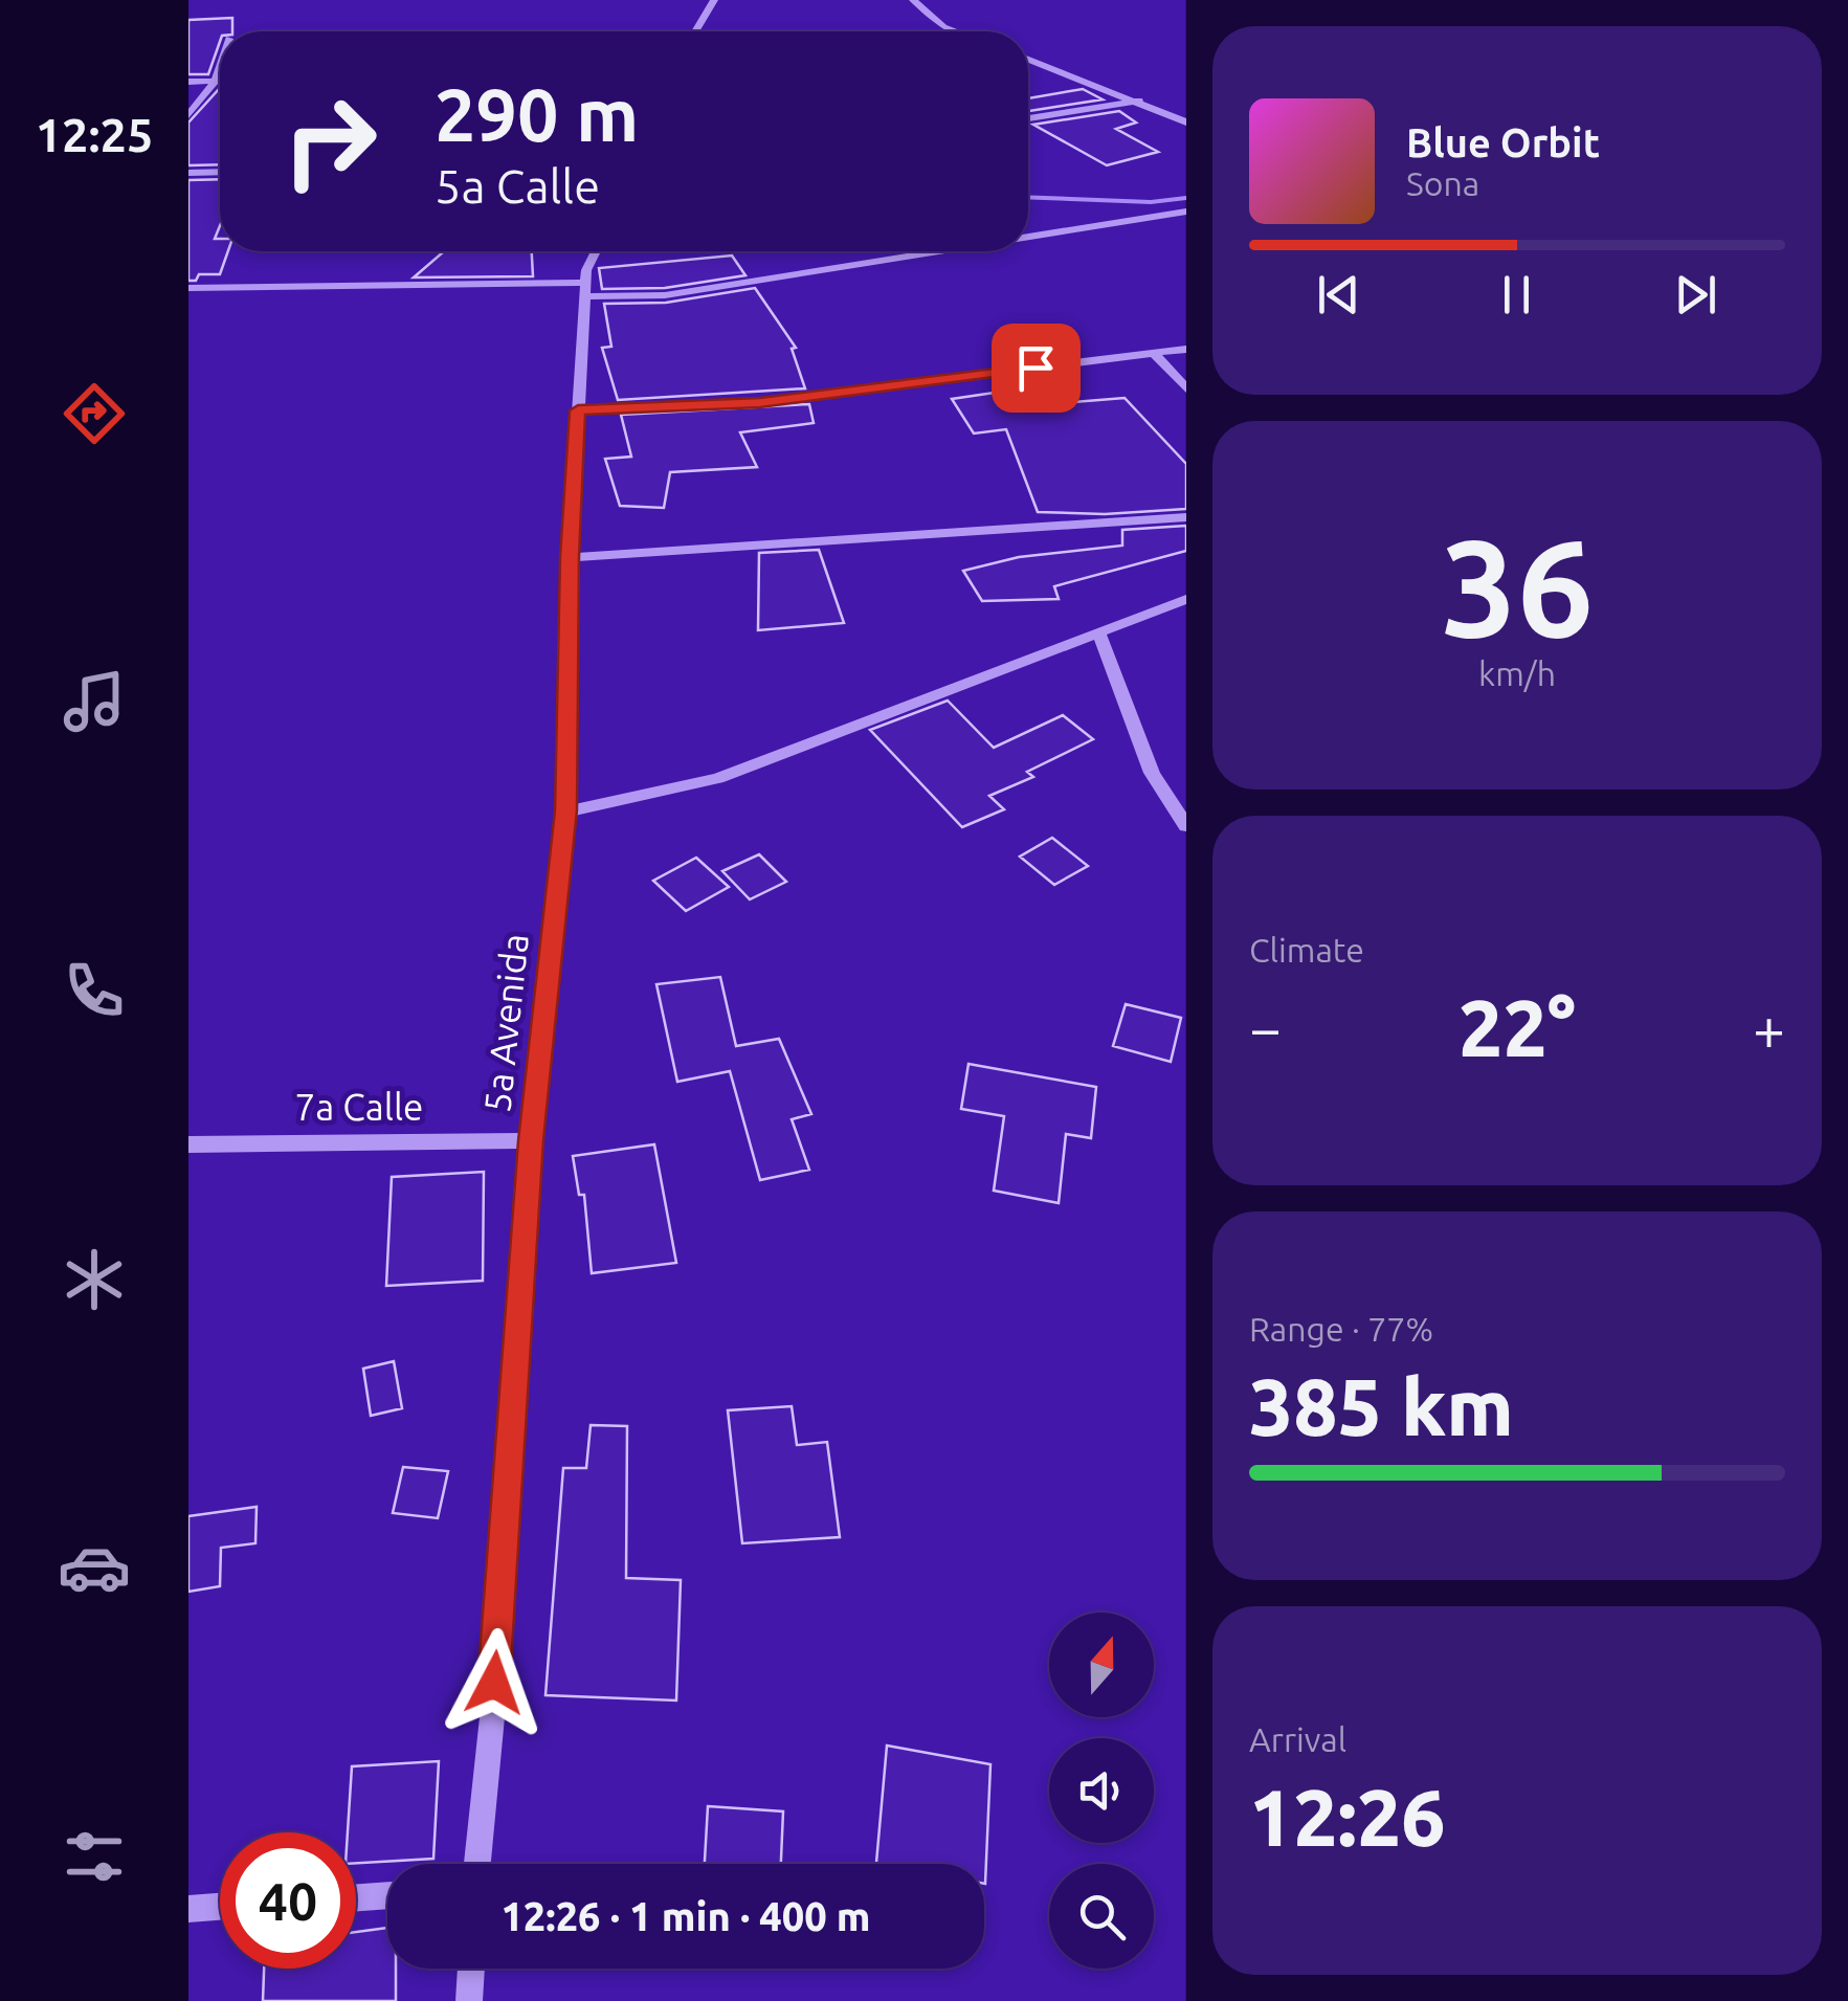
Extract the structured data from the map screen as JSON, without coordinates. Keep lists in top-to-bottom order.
{
  "streets": {
    "street": ["5a Avenida", "7a Calle"]
  },
  "crossings": [
    ["5a Avenida", "7a Calle"]
  ],
  "north": "top",
  "page": {
    "tabs": "12:25",
    "turn": ["290 m", "5a Calle"],
    "song": ["Blue Orbit", "Sona"],
    "tile": [
      ["36", "km/h"],
      "Climate",
      ["Range · 77%", "385 km"],
      ["Arrival", "12:26"]
    ],
    "heat": ["−", "22°", "+"],
    "limit": "40",
    "trip": "12:26 · 1 min · 400 m"
  }
}
